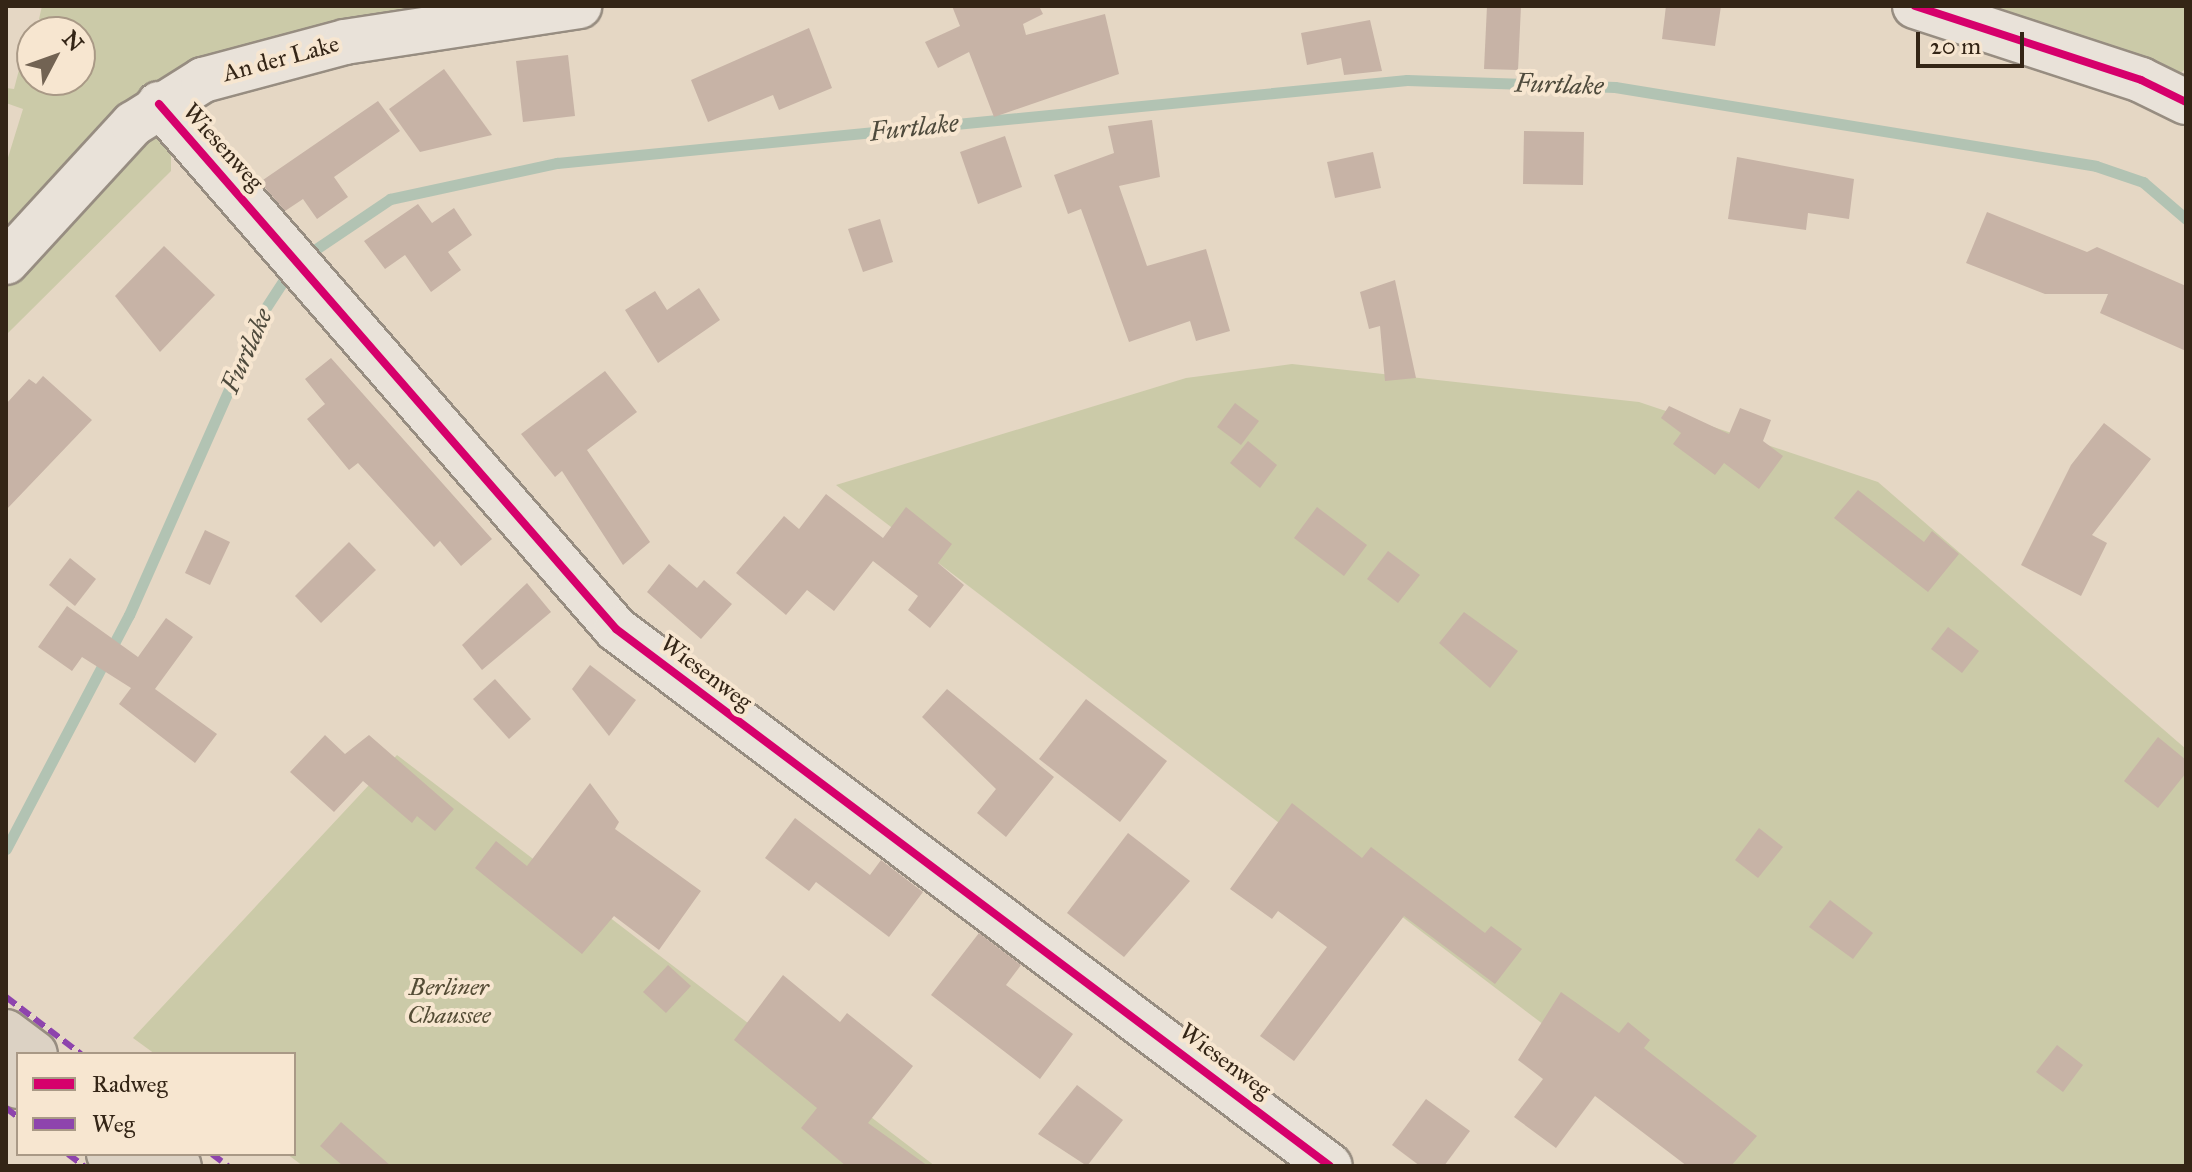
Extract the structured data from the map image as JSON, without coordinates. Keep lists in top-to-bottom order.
{
  "streets": {
    "street": ["An der Lake", "Wiesenweg"]
  },
  "crossings": [
    ["An der Lake", "Wiesenweg"]
  ],
  "water": ["Furtlake"],
  "parks": ["Berliner Chaussee"],
  "legend": ["Radweg", "Weg"],
  "scale_bar": "20 m",
  "north": "top right"
}
